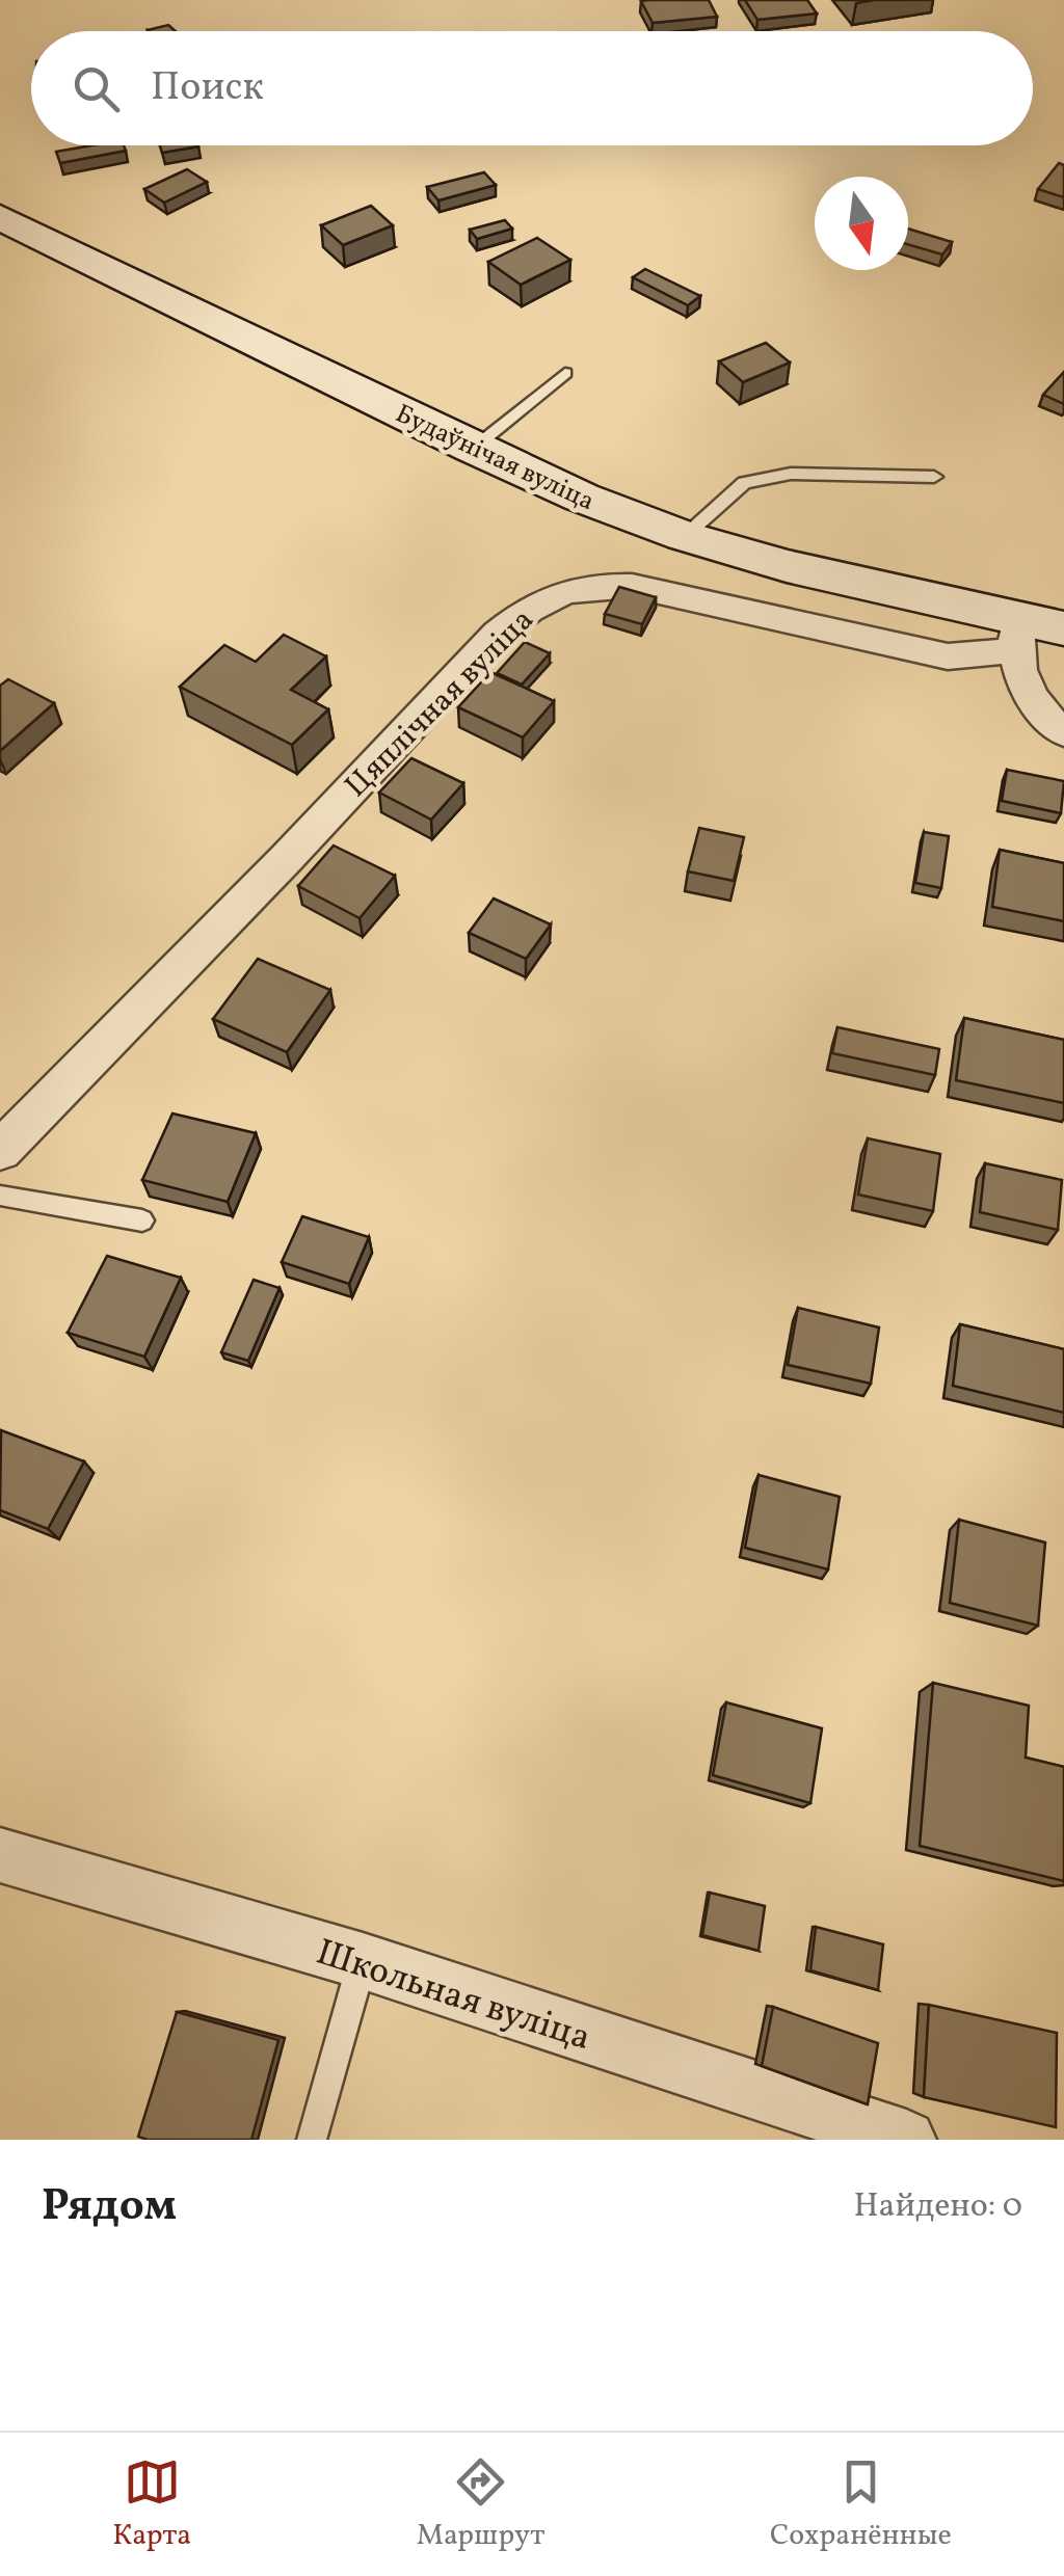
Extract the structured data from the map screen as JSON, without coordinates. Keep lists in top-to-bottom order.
{
  "streets": {
    "main road": ["Будаўнічая вуліца"],
    "street": ["Цяплічная вуліца", "Школьная вуліца"]
  },
  "crossings": [
    ["Будаўнічая вуліца", "Цяплічная вуліца"]
  ],
  "north": "bottom",
  "page": {
    "search": "Поиск",
    "heading": ["Рядом", "Найдено: 0"],
    "nav": ["Карта", "Маршрут", "Сохранённые"]
  }
}
